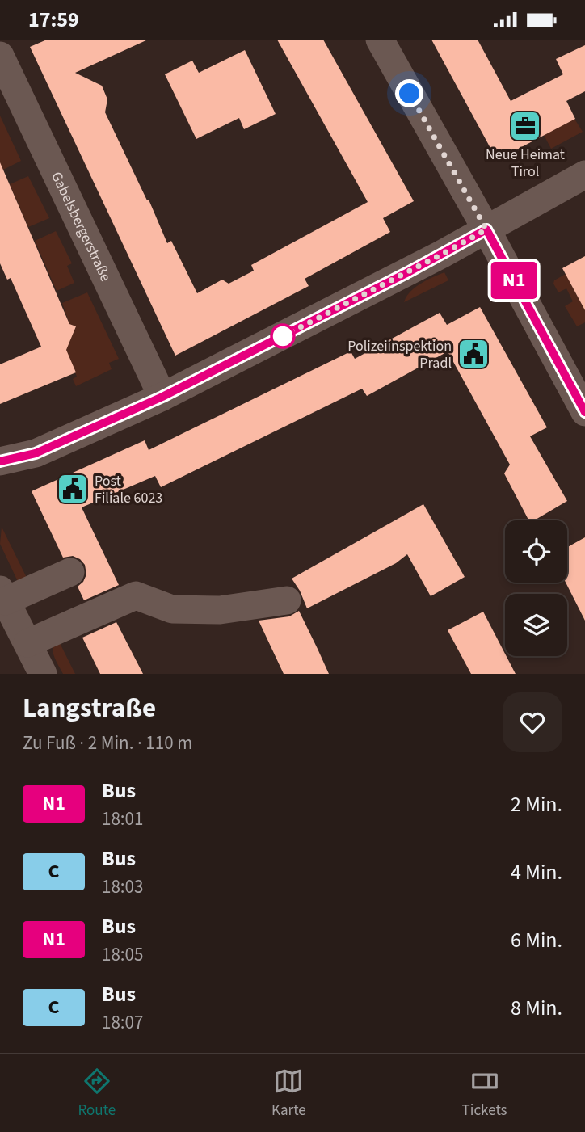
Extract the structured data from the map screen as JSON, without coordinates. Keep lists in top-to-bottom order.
{
  "streets": {
    "street": ["Gabelsbergerstraße"]
  },
  "places": {
    "office": ["Neue Heimat Tirol"],
    "public building": ["Polizeiinspektion Pradl", "Post Filiale 6023"]
  },
  "lines": ["bus line N1"],
  "page": {
    "status": "17:59",
    "on_map": "N1",
    "heading": ["Langstraße", "Zu Fuß · 2 Min. · 110 m"],
    "list": [
      {
        "mark": "N1",
        "name": "Bus",
        "note": "18:01",
        "value": "2 Min."
      },
      {
        "mark": "C",
        "name": "Bus",
        "note": "18:03",
        "value": "4 Min."
      },
      {
        "mark": "N1",
        "name": "Bus",
        "note": "18:05",
        "value": "6 Min."
      },
      {
        "mark": "C",
        "name": "Bus",
        "note": "18:07",
        "value": "8 Min."
      }
    ],
    "tabs": ["Route", "Karte", "Tickets"]
  }
}
